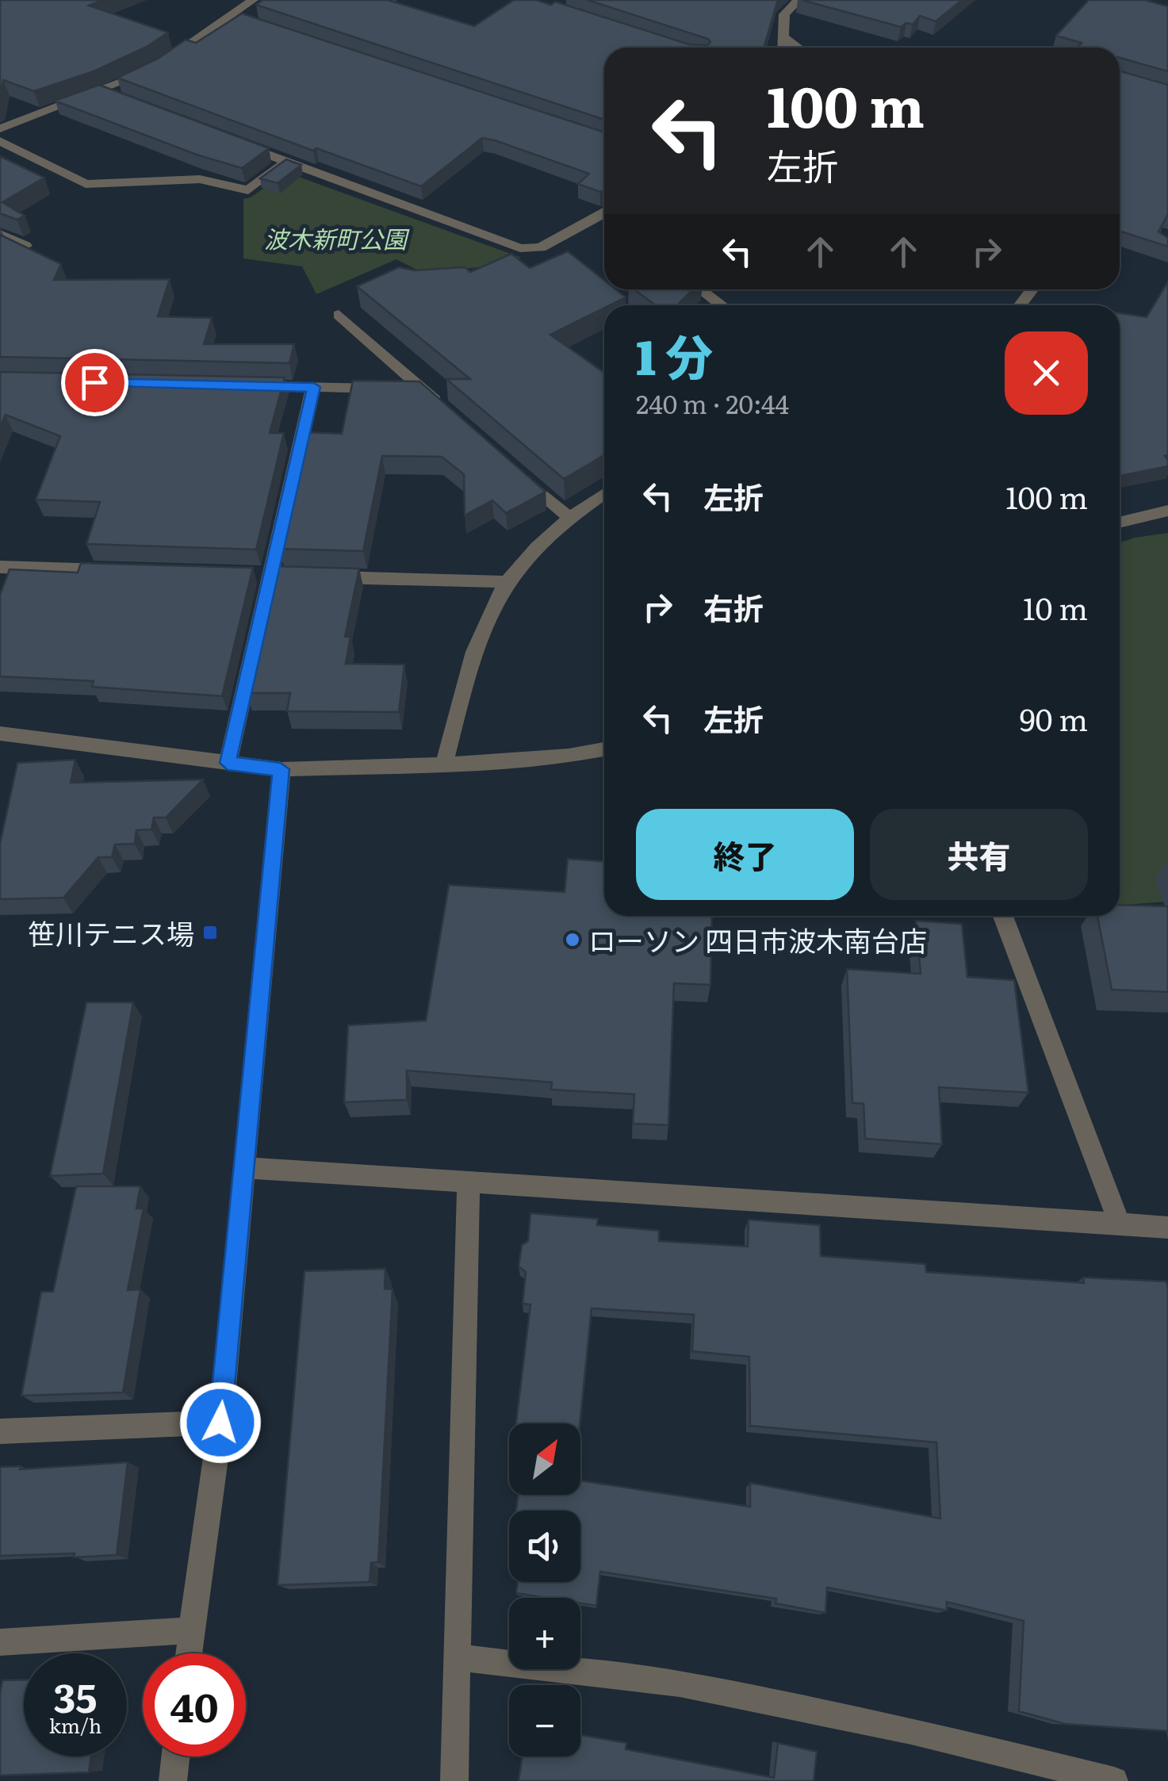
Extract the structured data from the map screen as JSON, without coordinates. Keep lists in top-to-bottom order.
{
  "parks": ["波木新町公園"],
  "places": {
    "transit": ["笹川テニス場"],
    "other": ["ローソン 四日市波木南台店"]
  },
  "north": "top right",
  "page": {
    "turn": ["100 m", "左折"],
    "heading": ["1 分", "240 m · 20:44"],
    "list": [
      {
        "name": "左折",
        "value": "100 m"
      },
      {
        "name": "右折",
        "value": "10 m"
      },
      {
        "name": "左折",
        "value": "90 m"
      }
    ],
    "buttons": ["終了", "共有"],
    "map_buttons": ["+", "−"],
    "speed": "35 km/h",
    "limit": "40"
  }
}
